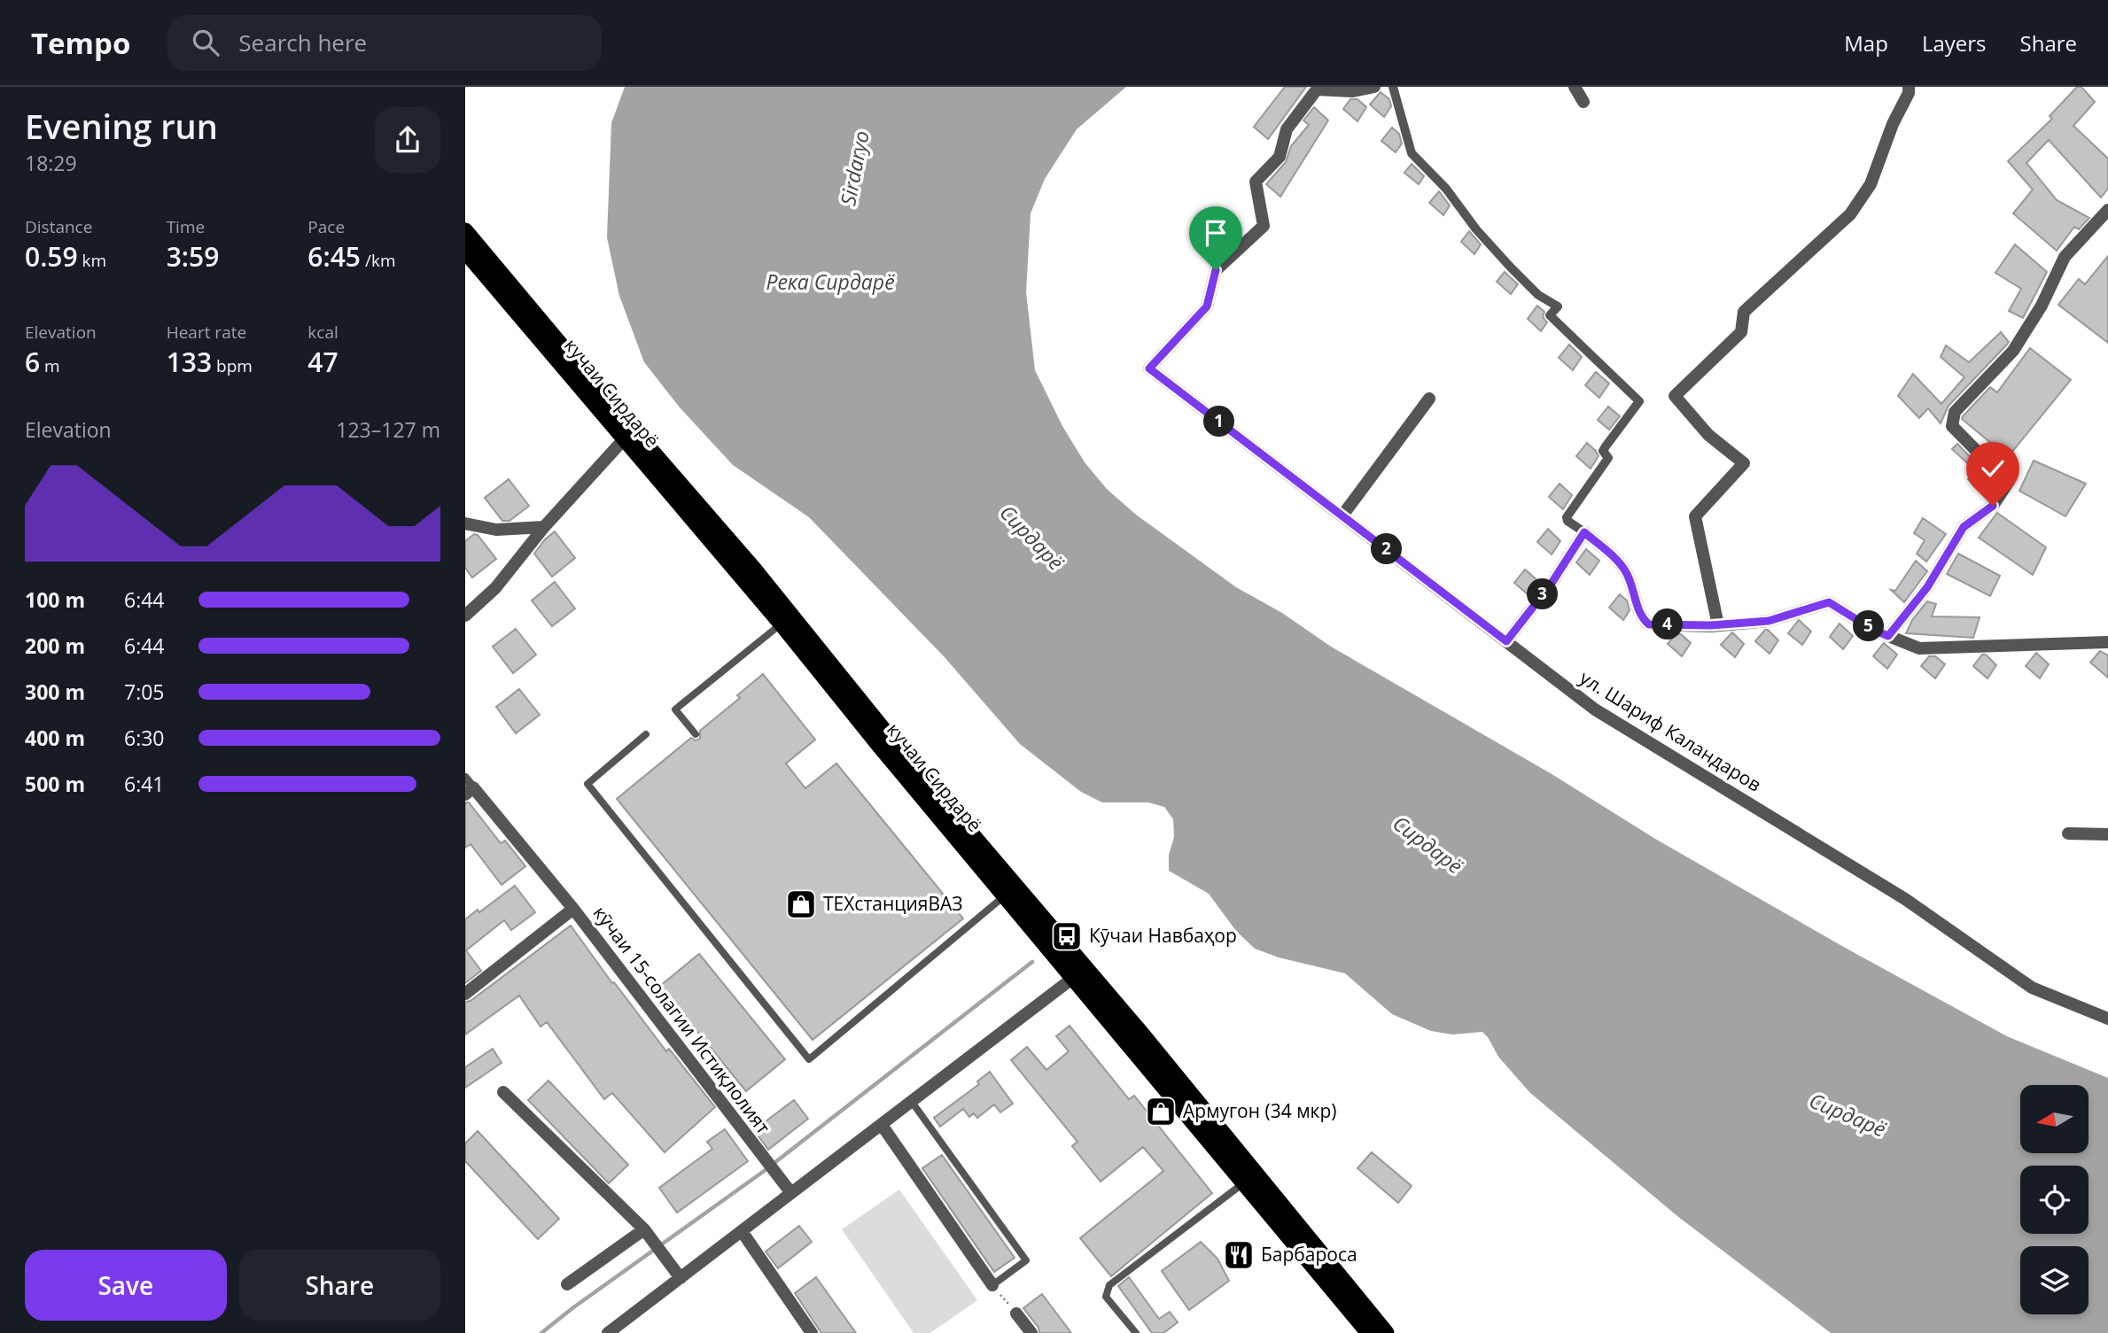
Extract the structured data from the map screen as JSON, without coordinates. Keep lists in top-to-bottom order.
{
  "streets": {
    "highway": ["кучаи Сирдарё"],
    "street": ["ул. Шариф Каландаров", "кӯчаи 15-солагии Истиқлолият"]
  },
  "water": ["Sirdaryo", "Река Сирдарё", "Сирдарё"],
  "places": {
    "shop": ["ТЕХстанцияВАЗ", "Армугон (34 мкр)"],
    "bus stop": ["Кӯчаи Навбаҳор"],
    "restaurant": ["Барбароса"]
  },
  "north": "left",
  "page": {
    "header": "Tempo",
    "search": "Search here",
    "nav": ["Map", "Layers", "Share"],
    "heading": ["Evening run", "18:29"],
    "stats": [
      ["Distance", "0.59 km"],
      ["Time", "3:59"],
      ["Pace", "6:45 /km"],
      ["Elevation", "6 m"],
      ["Heart rate", "133 bpm"],
      ["kcal", "47"]
    ],
    "chart": ["Elevation", "123–127 m"],
    "pins": [
      "1",
      "2",
      "3",
      "4",
      "5"
    ],
    "list": [
      {
        "name": "100 m",
        "note": "6:44"
      },
      {
        "name": "200 m",
        "note": "6:44"
      },
      {
        "name": "300 m",
        "note": "7:05"
      },
      {
        "name": "400 m",
        "note": "6:30"
      },
      {
        "name": "500 m",
        "note": "6:41"
      }
    ],
    "buttons": ["Save", "Share"]
  }
}
